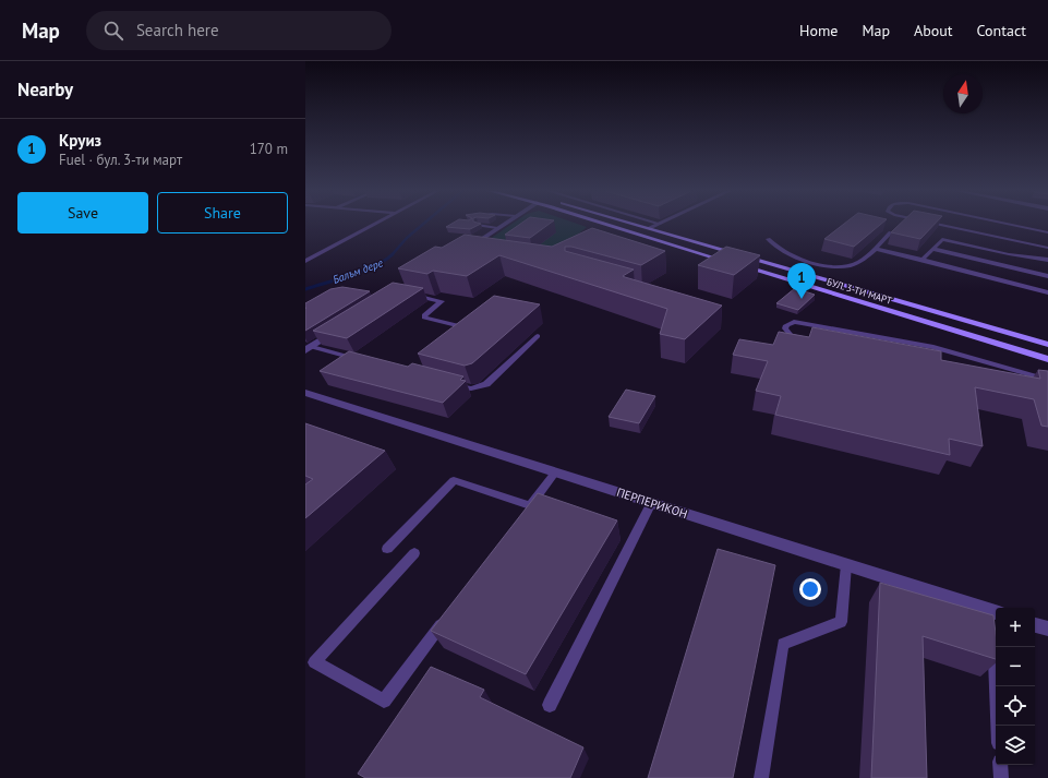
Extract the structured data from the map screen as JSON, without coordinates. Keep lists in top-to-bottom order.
{
  "streets": {
    "street": ["БУЛ. 3-ТИ МАРТ", "ПЕРПЕРИКОН"]
  },
  "water": ["Балъм дере"],
  "north": "top",
  "page": {
    "header": "Map",
    "search": "Search here",
    "nav": [
      "Home",
      "Map",
      "About",
      "Contact"
    ],
    "heading": "Nearby",
    "list": [
      {
        "mark": "1",
        "name": "Круиз",
        "note": "Fuel · бул. 3-ти март",
        "value": "170 m"
      }
    ],
    "buttons": ["Save", "Share"],
    "pins": "1",
    "map_buttons": ["+", "−"]
  }
}
